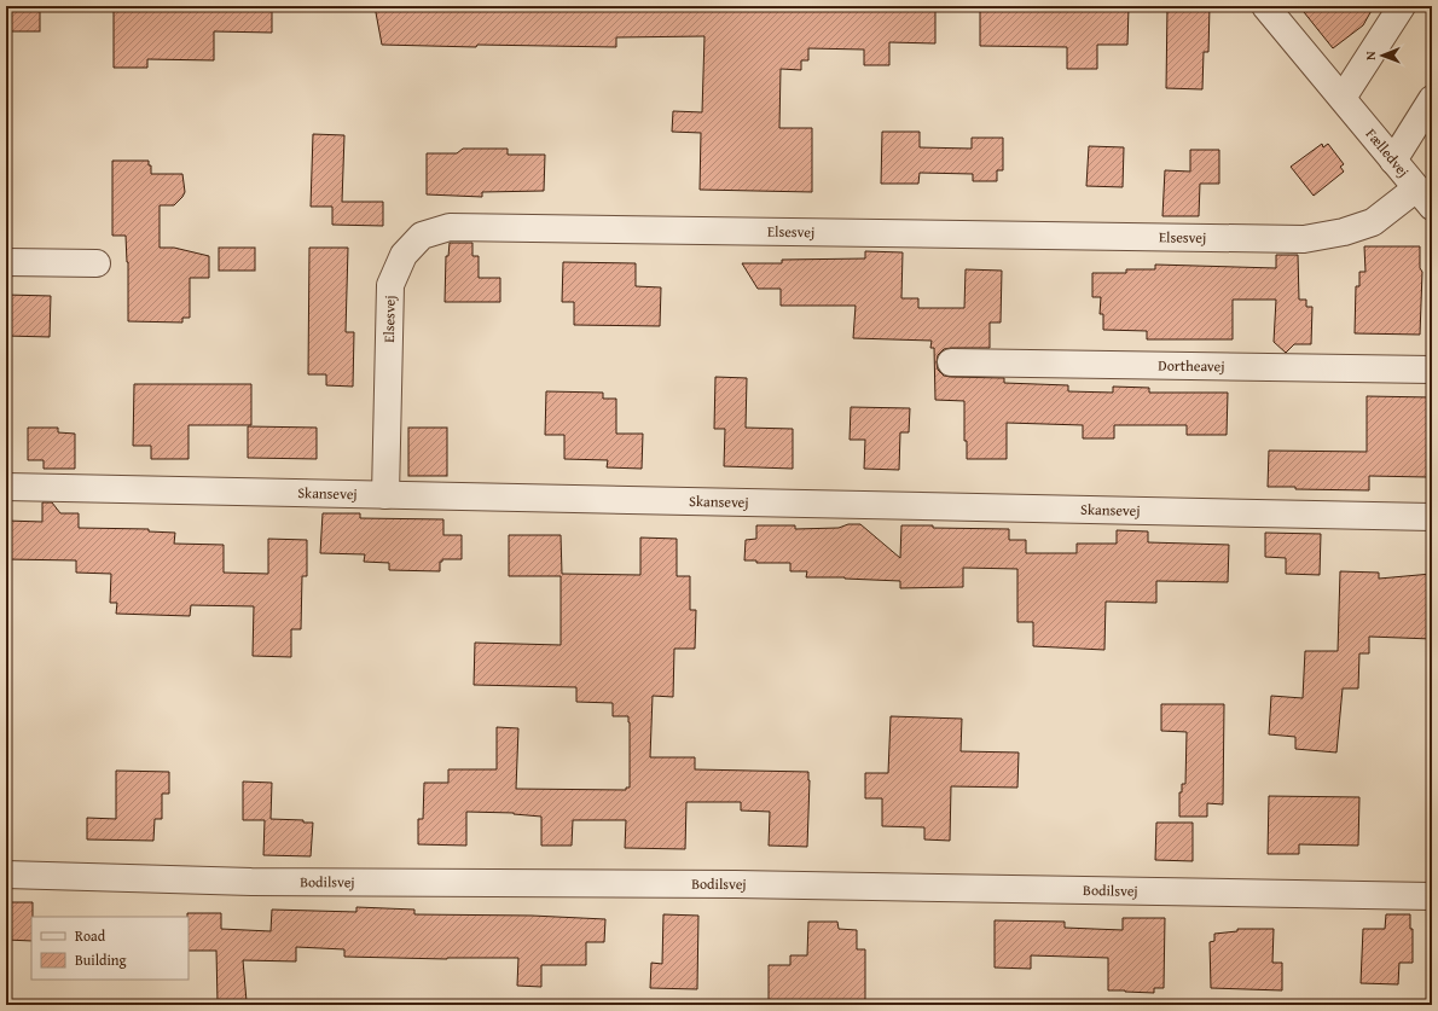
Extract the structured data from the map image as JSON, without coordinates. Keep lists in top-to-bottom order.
{
  "streets": {
    "street": [
      "Fælledvej",
      "Elsesvej",
      "Dortheavej",
      "Skansevej",
      "Bodilsvej"
    ]
  },
  "crossings": [
    ["Fælledvej", "Elsesvej"],
    ["Elsesvej", "Skansevej"]
  ],
  "legend": ["Road", "Building"],
  "north": "left"
}
